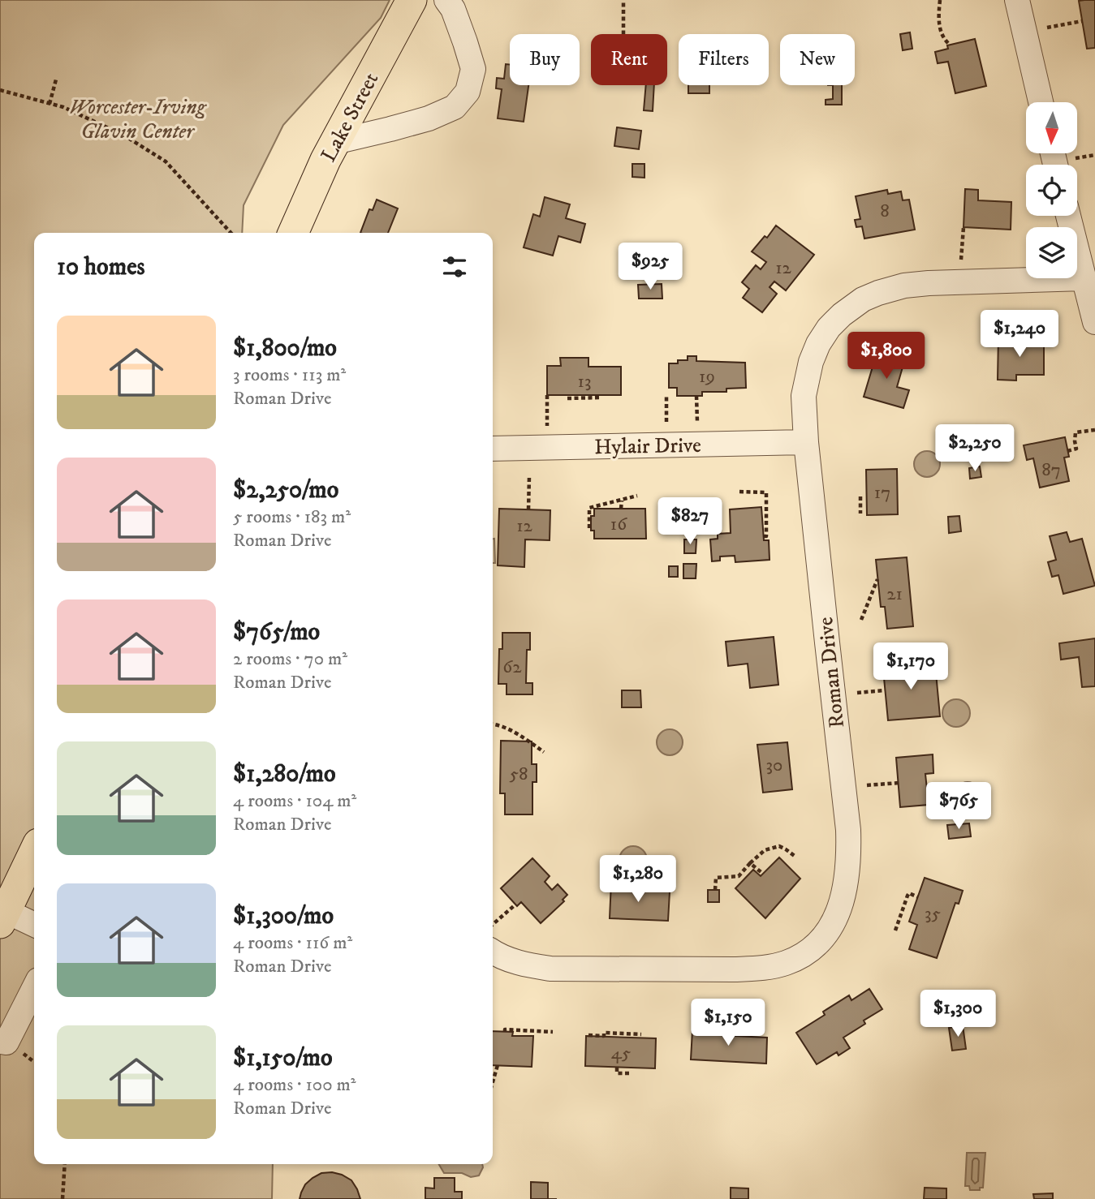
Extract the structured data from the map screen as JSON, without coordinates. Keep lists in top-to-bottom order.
{
  "streets": {
    "main road": ["Lake Street"],
    "street": ["Hylair Drive", "Roman Drive"]
  },
  "crossings": [
    ["Hylair Drive", "Roman Drive"]
  ],
  "parks": ["Worcester-Irving Glavin Center"],
  "house_numbers": [
    "8",
    "12",
    "19",
    "13",
    "87",
    "17",
    "16",
    "12",
    "21",
    "62",
    "30",
    "58",
    "35",
    "45"
  ],
  "north": "bottom",
  "page": {
    "chip": [
      "Buy",
      "Rent",
      "Filters",
      "New"
    ],
    "heading": "10 homes",
    "price": [
      "$925",
      "$1,240",
      "$1,800",
      "$2,250",
      "$827",
      "$1,170",
      "$765",
      "$1,280",
      "$1,300",
      "$1,150"
    ],
    "list": [
      {
        "name": "$1,800/mo",
        "note": "3 rooms · 113 m² · Roman Drive"
      },
      {
        "name": "$2,250/mo",
        "note": "5 rooms · 183 m² · Roman Drive"
      },
      {
        "name": "$765/mo",
        "note": "2 rooms · 70 m² · Roman Drive"
      },
      {
        "name": "$1,280/mo",
        "note": "4 rooms · 104 m² · Roman Drive"
      },
      {
        "name": "$1,300/mo",
        "note": "4 rooms · 116 m² · Roman Drive"
      },
      {
        "name": "$1,150/mo",
        "note": "4 rooms · 100 m² · Roman Drive"
      }
    ]
  }
}
